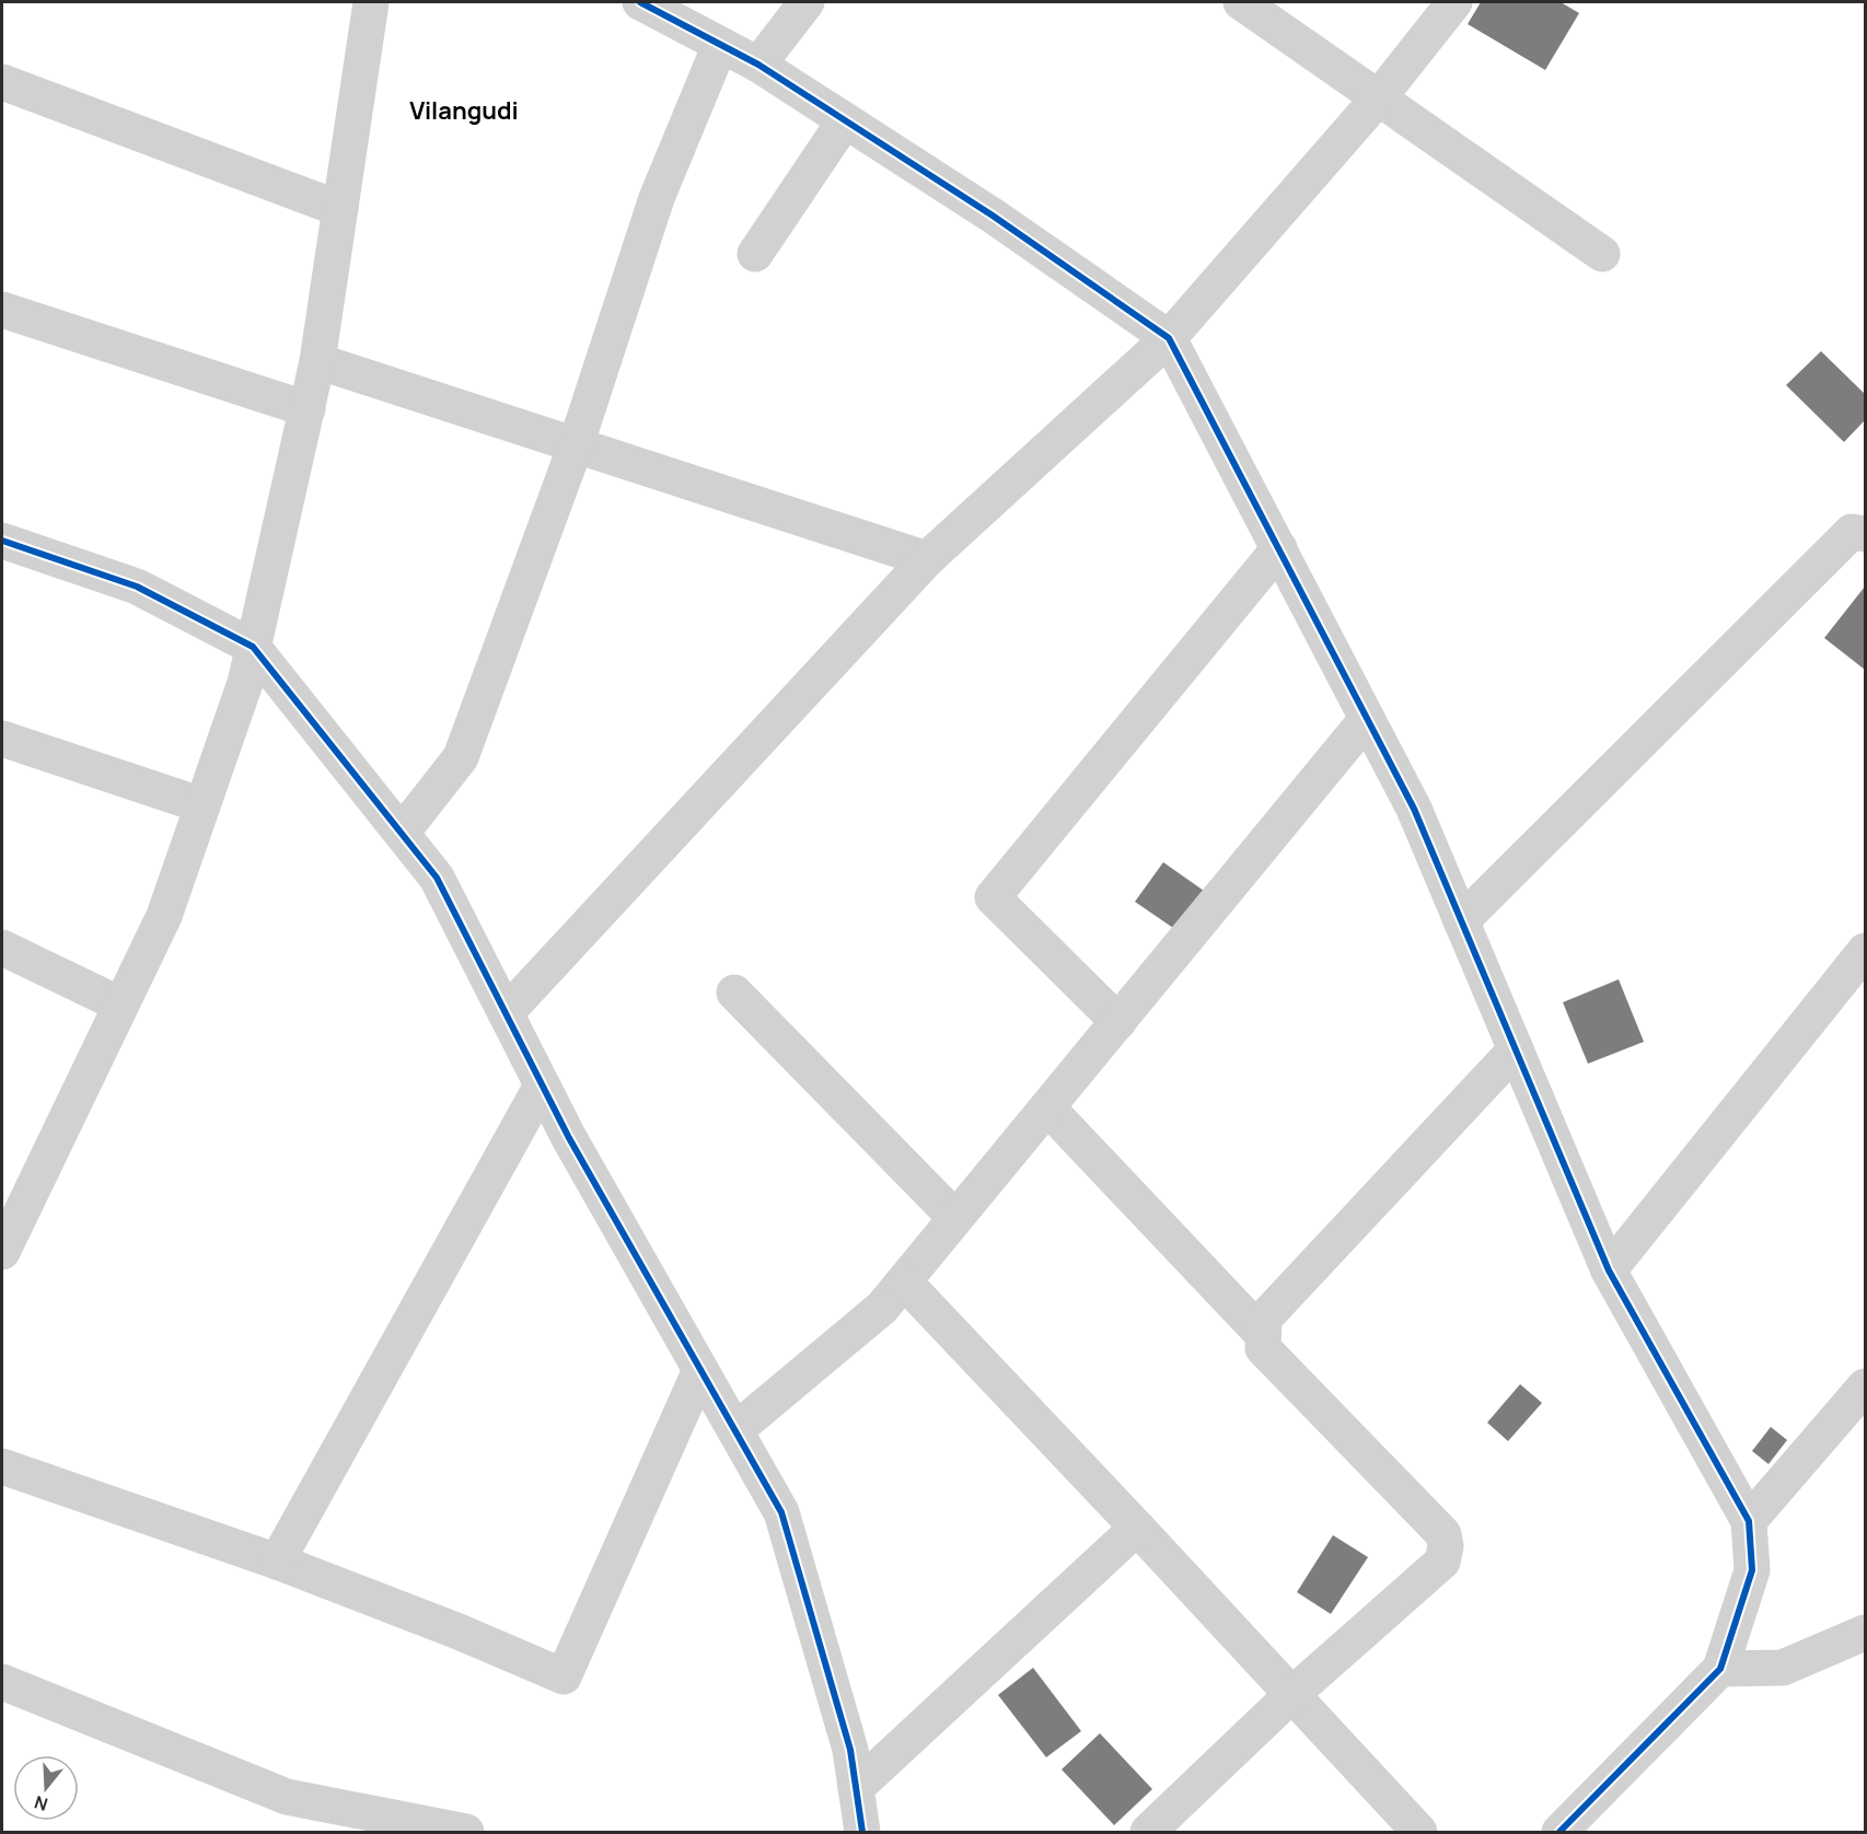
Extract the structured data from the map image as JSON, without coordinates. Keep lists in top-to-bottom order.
{
  "districts": ["Vilangudi"],
  "north": "bottom"
}
